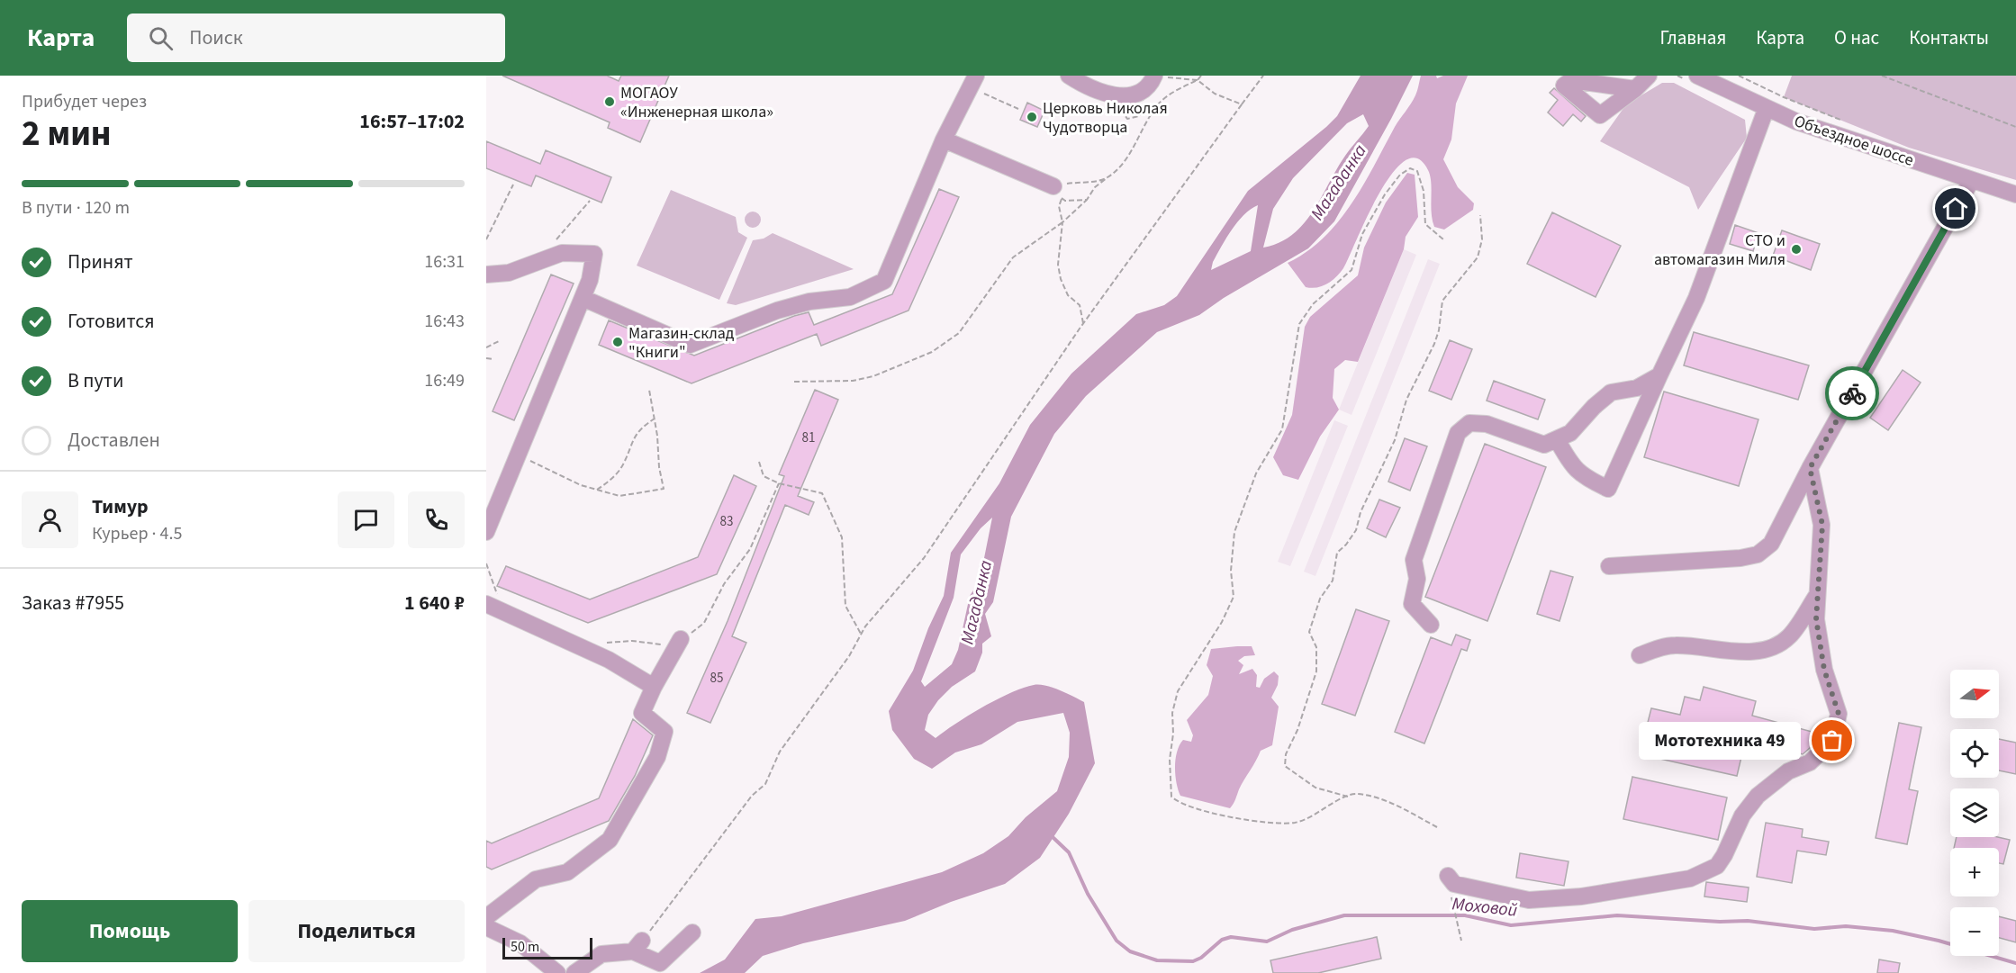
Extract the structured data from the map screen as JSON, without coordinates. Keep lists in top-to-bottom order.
{
  "streets": {
    "street": ["Объездное шоссе"]
  },
  "water": ["Магаданка", "Моховой"],
  "places": [
    "МОГАОУ «Инженерная школа»",
    "Церковь Николая Чудотворца",
    "СТО и автомагазин Миля",
    "Магазин-склад \"Книги\"",
    "Мототехника 49"
  ],
  "house_numbers": ["81", "83", "85"],
  "scale_bar": "50 m",
  "north": "right",
  "page": {
    "header": "Карта",
    "search": "Поиск",
    "nav": [
      "Главная",
      "Карта",
      "О нас",
      "Контакты"
    ],
    "heading": ["2 мин", "Прибудет через", "16:57–17:02"],
    "panel": [
      "Тимур",
      "Курьер · 4.5",
      "Заказ #7955",
      "1 640 ₽"
    ],
    "bar": "В пути · 120 m",
    "list": [
      ["Принят", "16:31"],
      ["Готовится", "16:43"],
      ["В пути", "16:49"],
      "Доставлен"
    ],
    "map_buttons": ["+", "−"],
    "bubble": "Мототехника 49",
    "buttons": ["Помощь", "Поделиться"],
    "scale": "50 m"
  }
}
